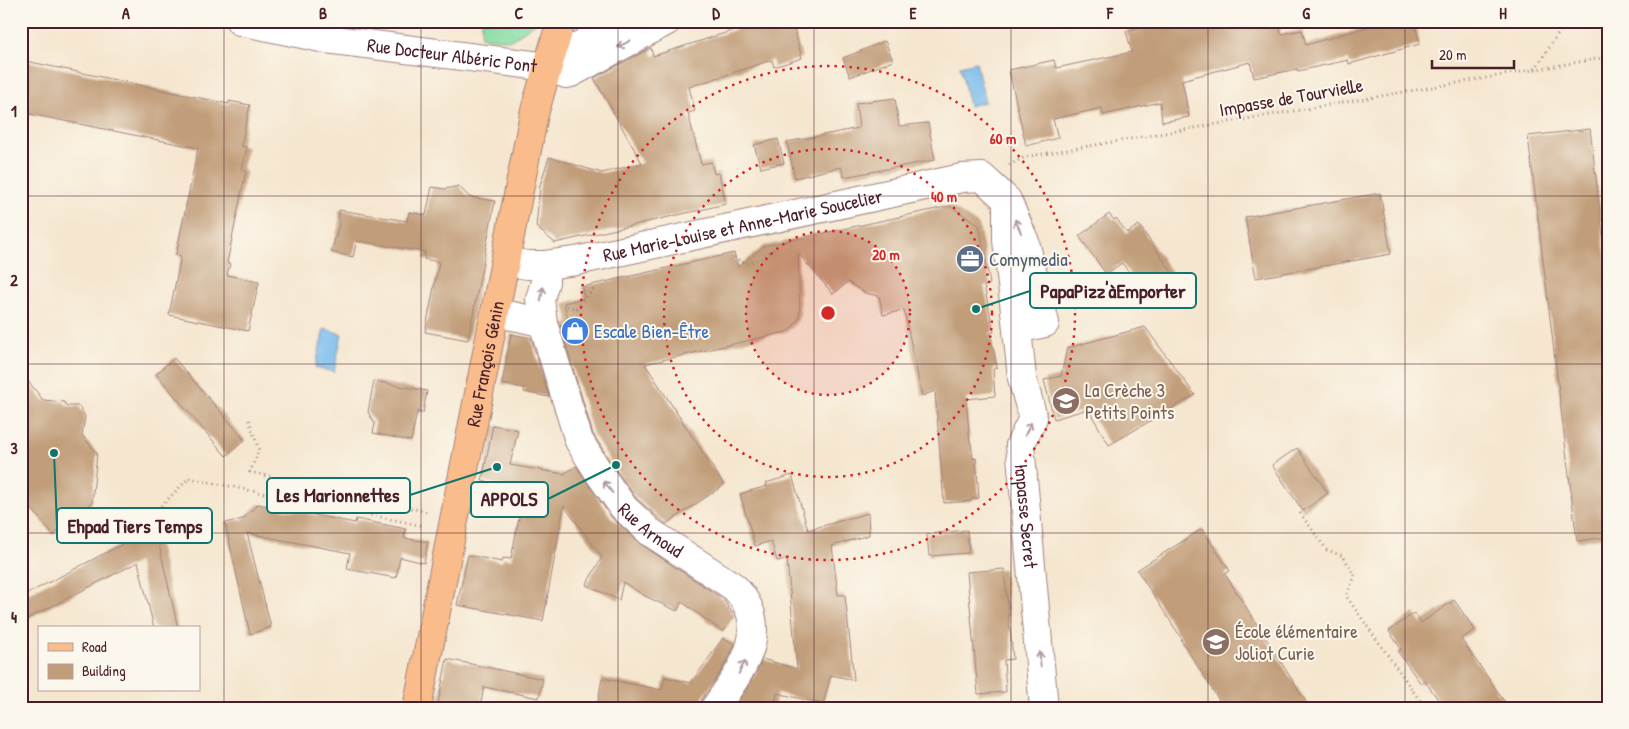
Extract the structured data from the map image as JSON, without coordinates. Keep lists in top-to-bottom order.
{
  "streets": {
    "main road": ["Rue François Génin"],
    "street": [
      "Rue Docteur Albéric Pont",
      "Rue Marie-Louise et Anne-Marie Soucelier",
      "Impasse Secret",
      "Rue Arnoud"
    ],
    "path": ["Impasse de Tourvielle"]
  },
  "crossings": [
    ["Rue Docteur Albéric Pont", "Rue François Génin"],
    ["Impasse de Tourvielle", "Rue Marie-Louise et Anne-Marie Soucelier"],
    ["Impasse de Tourvielle", "Impasse Secret"],
    ["Rue Marie-Louise et Anne-Marie Soucelier", "Rue François Génin"],
    ["Rue Marie-Louise et Anne-Marie Soucelier", "Impasse Secret"],
    ["Rue Marie-Louise et Anne-Marie Soucelier", "Rue Arnoud"]
  ],
  "one_way": ["Impasse Secret", "Rue Arnoud"],
  "places": {
    "office": ["Comymedia"],
    "other": [
      "PapaPizz'àEmporter",
      "Ehpad Tiers Temps",
      "APPOLS",
      "Les Marionnettes"
    ],
    "shop": ["Escale Bien-Être"],
    "school or university": ["La Crèche 3 Petits Points", "École élémentaire Joliot Curie"]
  },
  "legend": ["Road", "Building"],
  "scale_bar": "20 m",
  "grid": {
    "columns": [
      "A",
      "B",
      "C",
      "D",
      "E",
      "F",
      "G",
      "H"
    ],
    "rows": [
      "1",
      "2",
      "3",
      "4"
    ]
  },
  "rings": ["60 m", "40 m", "20 m"]
}
